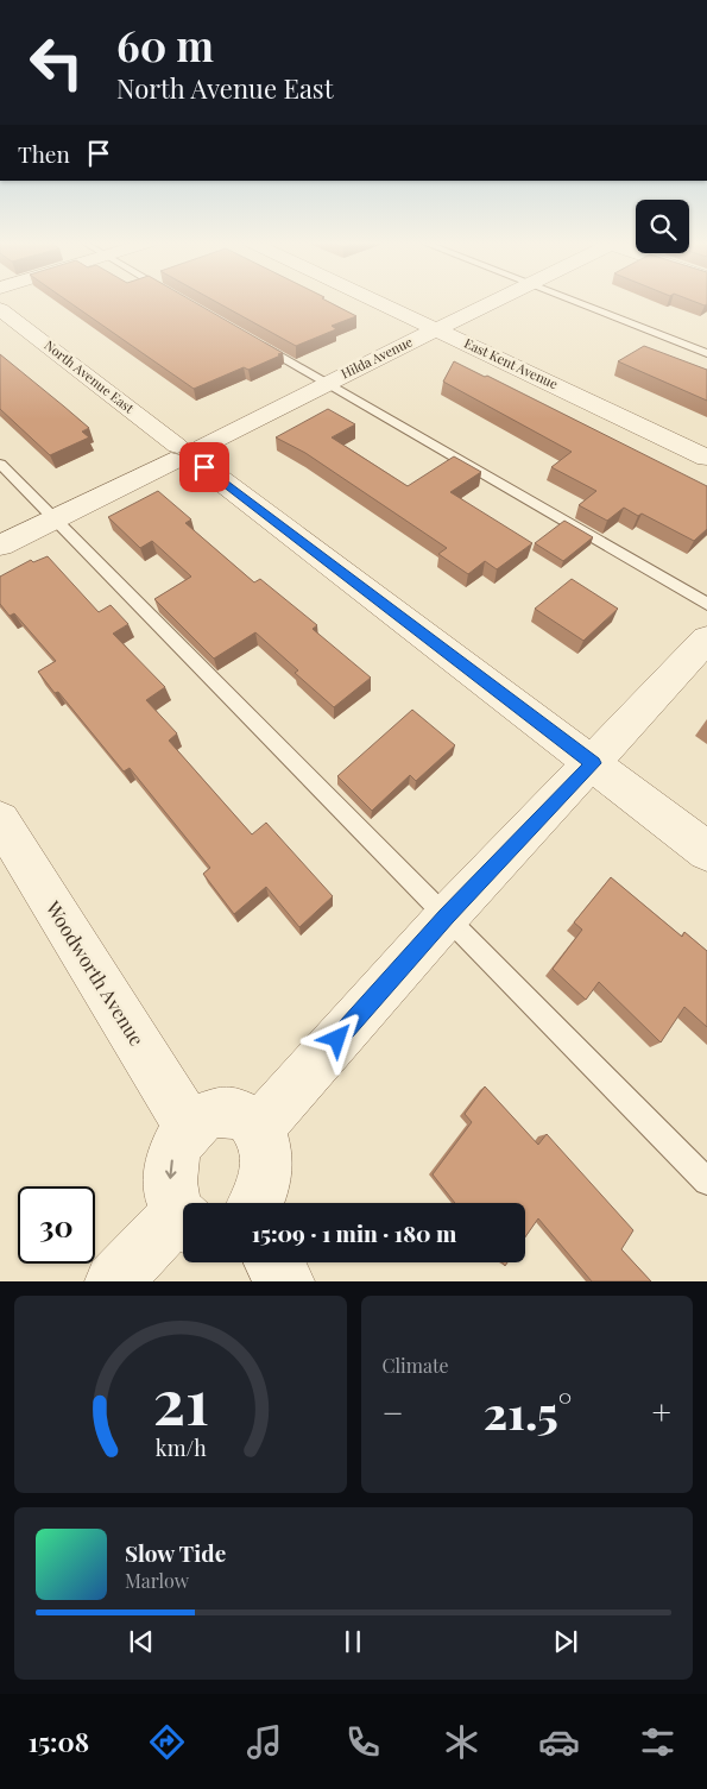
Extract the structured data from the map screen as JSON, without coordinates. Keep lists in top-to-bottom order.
{
  "streets": {
    "street": [
      "Hilda Avenue",
      "East Kent Avenue",
      "North Avenue East",
      "Woodworth Avenue"
    ]
  },
  "crossings": [
    ["Hilda Avenue", "East Kent Avenue"],
    ["Hilda Avenue", "North Avenue East"]
  ],
  "page": {
    "turn": ["60 m", "North Avenue East"],
    "then": "Then",
    "limit": "30",
    "trip": "15:09 · 1 min · 180 m",
    "tile": "Climate",
    "heat": ["−", "21.5°", "+"],
    "song": ["Slow Tide", "Marlow"],
    "tabs": "15:08",
    "gauge": ["21", "km/h"]
  }
}
